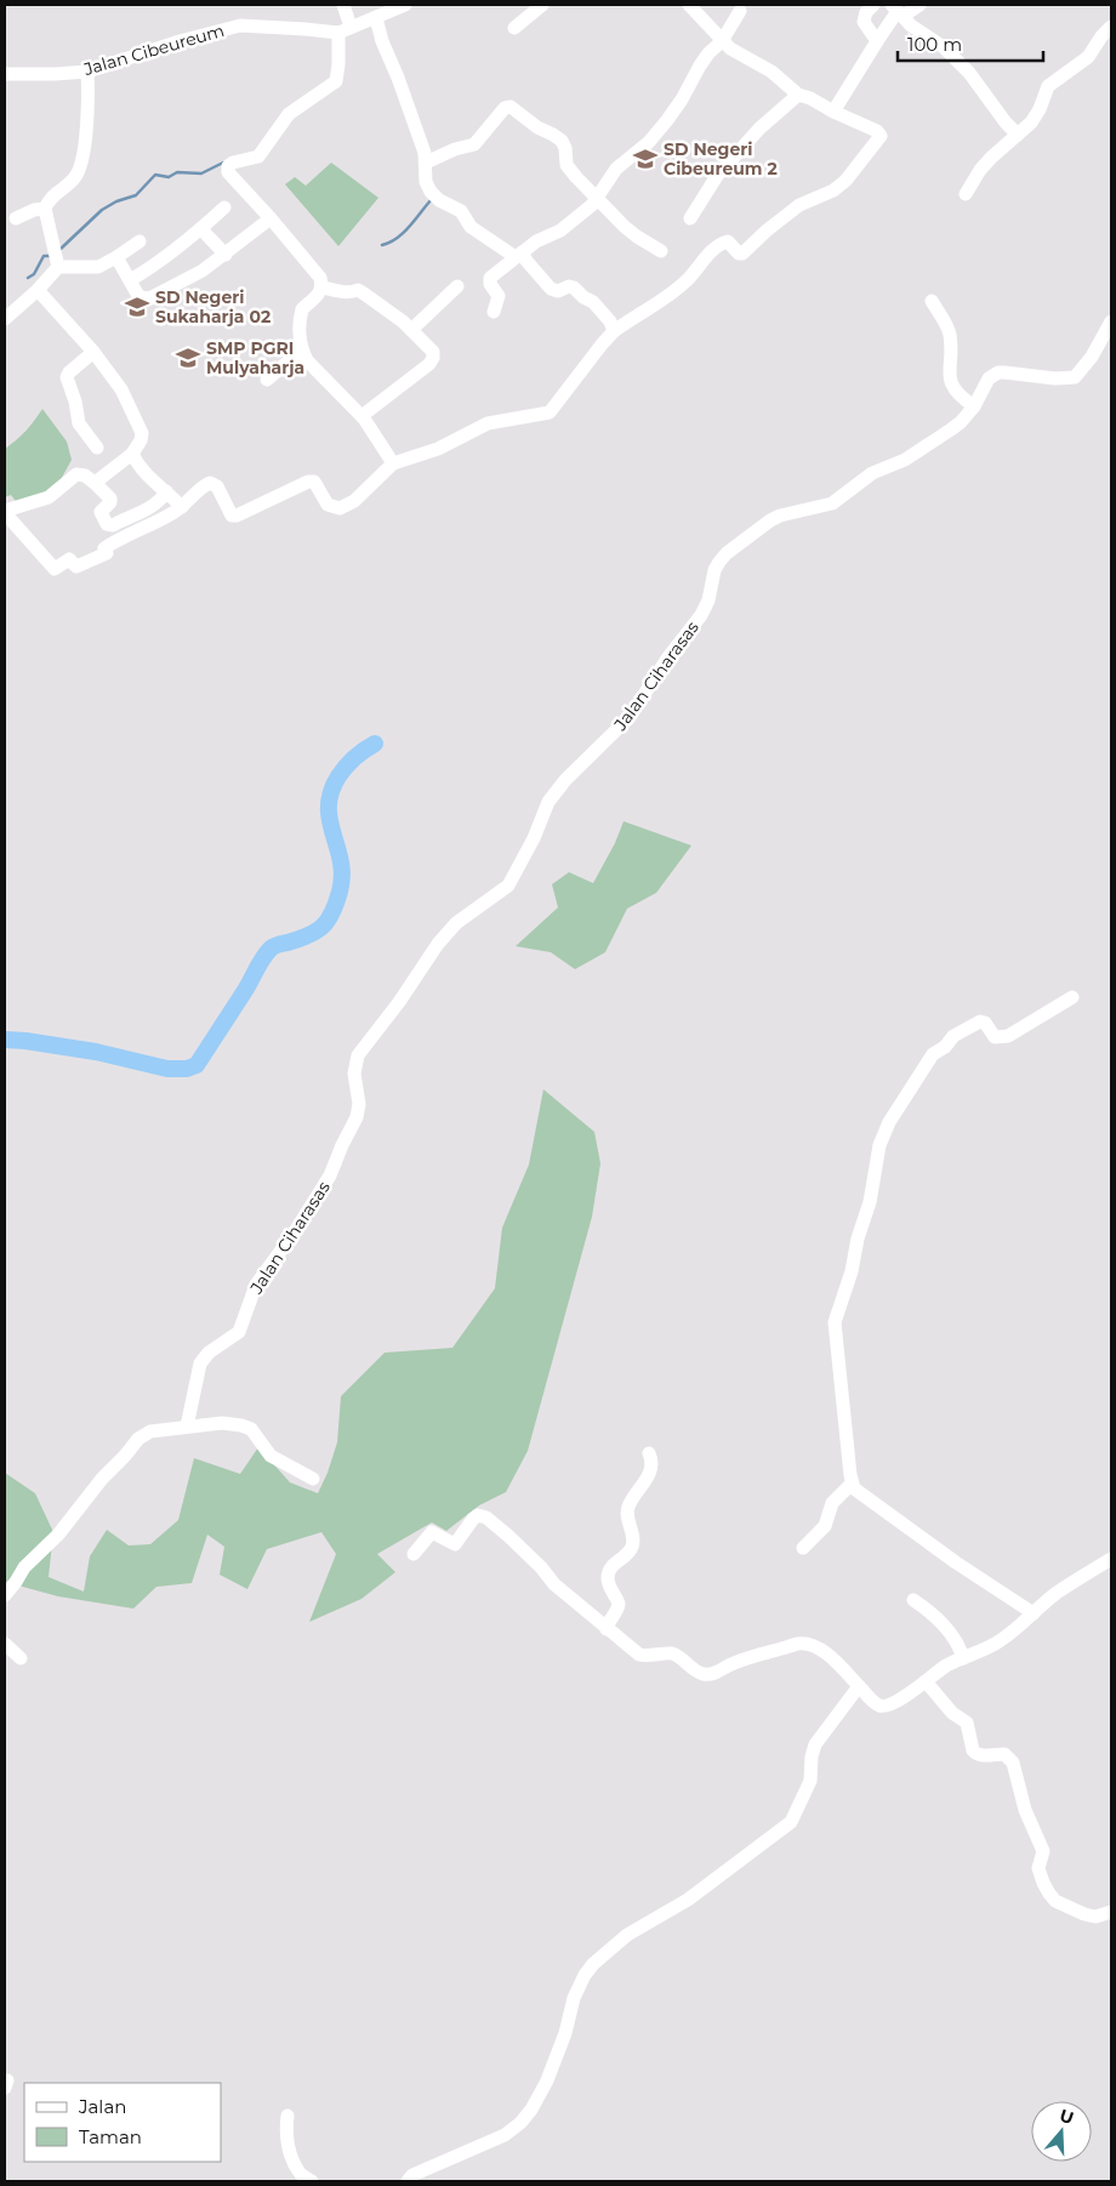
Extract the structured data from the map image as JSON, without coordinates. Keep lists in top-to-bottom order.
{
  "streets": {
    "street": ["Jalan Cibeureum", "Jalan Ciharasas"]
  },
  "places": {
    "school or university": ["SD Negeri Cibeureum 2", "SD Negeri Sukaharja 02", "SMP PGRI Mulyaharja"]
  },
  "legend": ["Jalan", "Taman"],
  "scale_bar": "100 m",
  "north": "top"
}
